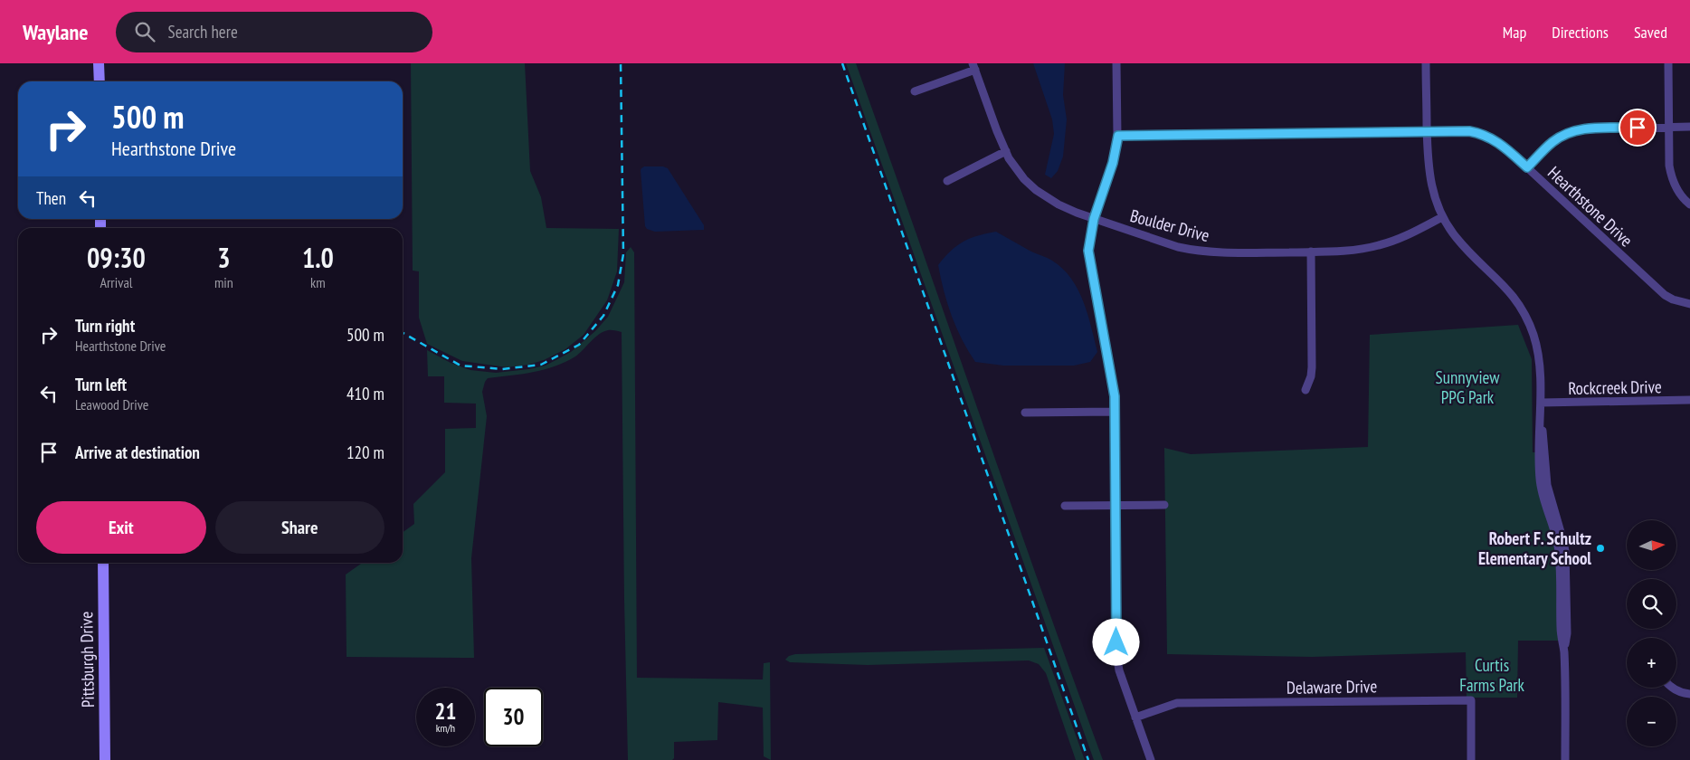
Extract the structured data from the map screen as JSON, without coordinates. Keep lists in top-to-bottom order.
{
  "streets": {
    "street": [
      "Hearthstone Drive",
      "Boulder Drive",
      "Rockcreek Drive",
      "Pittsburgh Drive",
      "Delaware Drive"
    ]
  },
  "parks": ["Sunnyview PPG Park", "Curtis Farms Park"],
  "places": ["Robert F. Schultz Elementary School"],
  "north": "right",
  "page": {
    "header": "Waylane",
    "search": "Search here",
    "nav": ["Map", "Directions", "Saved"],
    "turn": ["500 m", "Hearthstone Drive"],
    "then": "Then",
    "eta": [
      "09:30",
      "Arrival",
      "3",
      "min",
      "1.0",
      "km"
    ],
    "list": [
      {
        "name": "Turn right",
        "note": "Hearthstone Drive",
        "value": "500 m"
      },
      {
        "name": "Turn left",
        "note": "Leawood Drive",
        "value": "410 m"
      },
      {
        "name": "Arrive at destination",
        "value": "120 m"
      }
    ],
    "buttons": ["Exit", "Share"],
    "map_buttons": ["+", "−"],
    "speed": "21 km/h",
    "limit": "30"
  }
}
